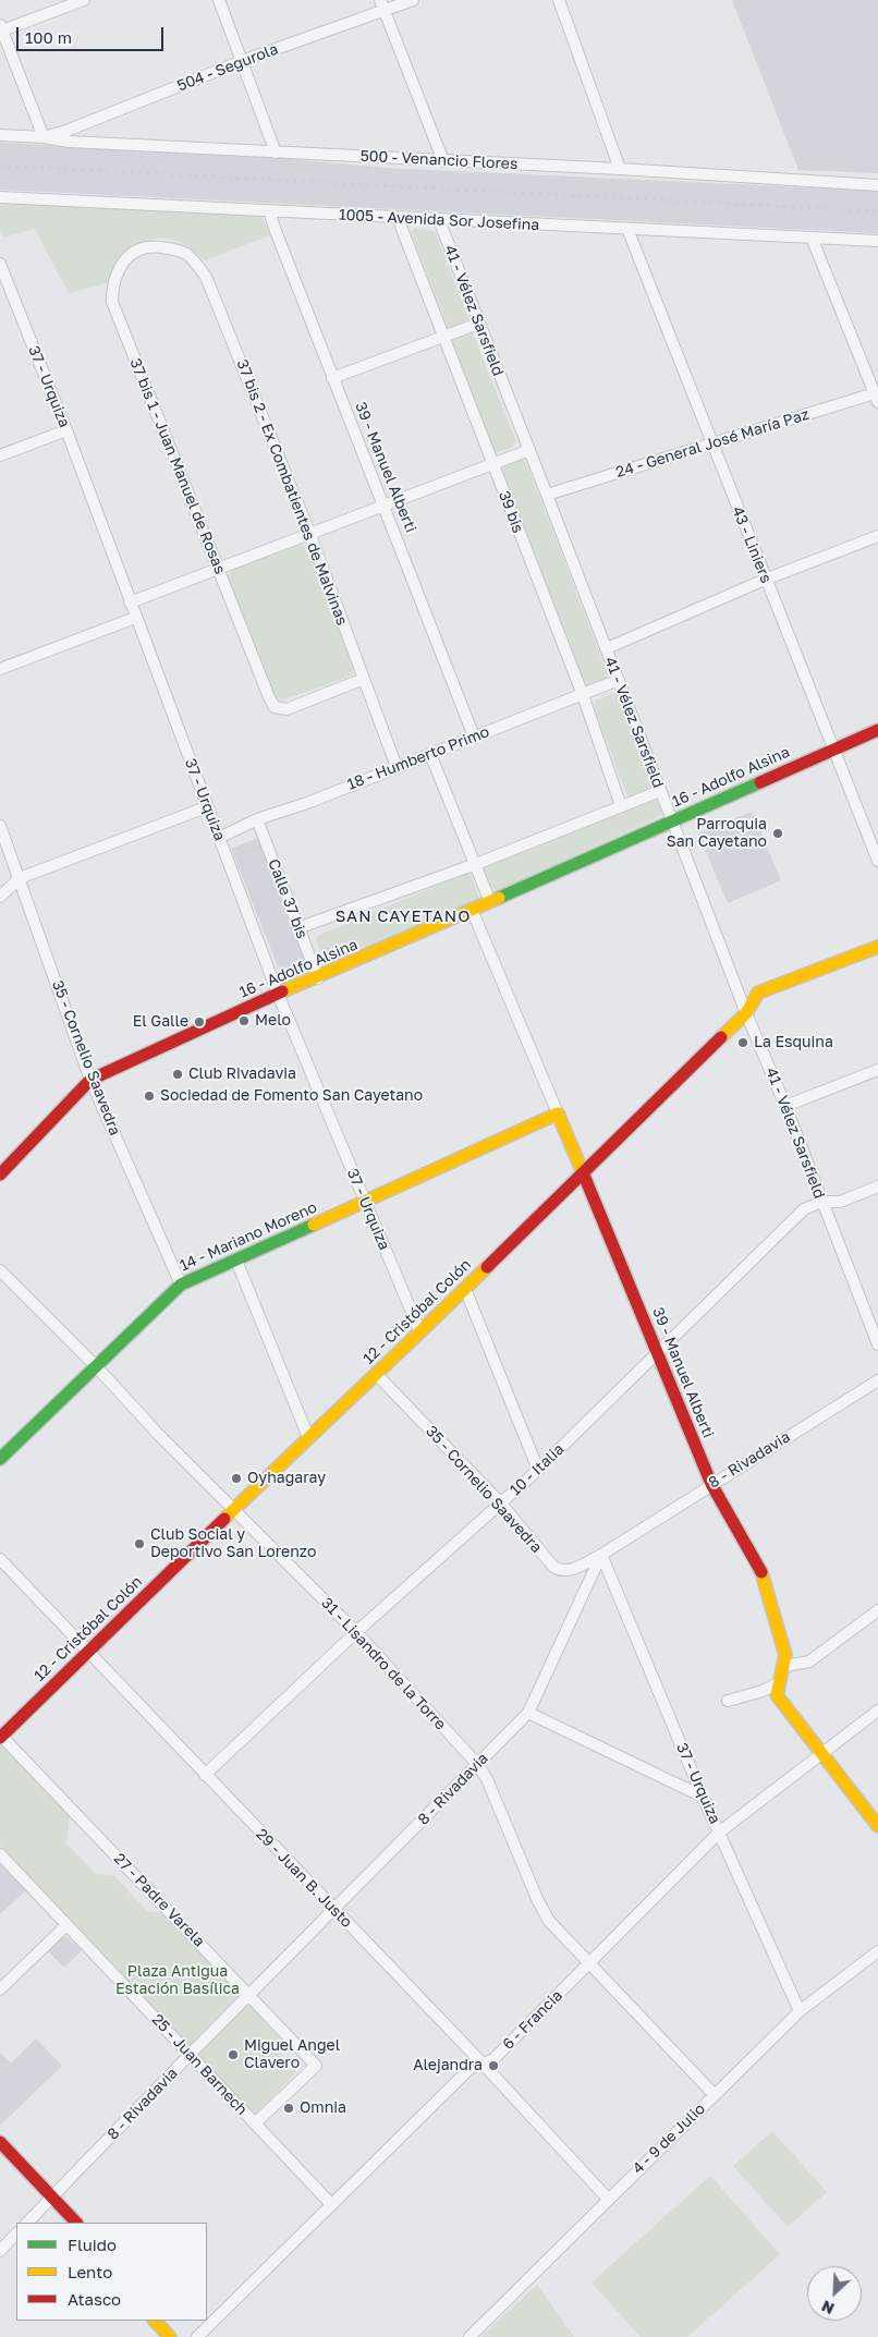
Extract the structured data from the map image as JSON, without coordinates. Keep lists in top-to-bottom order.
{
  "streets": {
    "street": [
      "504 - Segurola",
      "500 - Venancio Flores",
      "1005 - Avenida Sor Josefina",
      "41 - Vélez Sarsfield",
      "37 - Urquiza",
      "24 - General José María Paz",
      "37 bis 1 - Juan Manuel de Rosas",
      "39 - Manuel Alberti",
      "37 bis 2 - Ex Combatientes de Malvinas",
      "39 bis",
      "43 - Liniers",
      "18 - Humberto Primo",
      "16 - Adolfo Alsina",
      "Calle 37 bis",
      "35 - Cornelio Saavedra",
      "14 - Mariano Moreno",
      "12 - Cristóbal Colón",
      "8 - Rivadavia",
      "10 - Italia",
      "31 - Lisandro de la Torre",
      "29 - Juan B. Justo",
      "27 - Padre Varela",
      "6 - Francia",
      "25 - Juan Barnech",
      "4 - 9 de Julio"
    ]
  },
  "crossings": [
    ["504 - Segurola", "500 - Venancio Flores"],
    ["1005 - Avenida Sor Josefina", "41 - Vélez Sarsfield"],
    ["1005 - Avenida Sor Josefina", "39 - Manuel Alberti"],
    ["1005 - Avenida Sor Josefina", "39 bis"],
    ["1005 - Avenida Sor Josefina", "43 - Liniers"],
    ["41 - Vélez Sarsfield", "24 - General José María Paz"],
    ["41 - Vélez Sarsfield", "18 - Humberto Primo"],
    ["41 - Vélez Sarsfield", "16 - Adolfo Alsina"],
    ["41 - Vélez Sarsfield", "12 - Cristóbal Colón"],
    ["41 - Vélez Sarsfield", "10 - Italia"],
    ["37 - Urquiza", "18 - Humberto Primo"],
    ["37 - Urquiza", "16 - Adolfo Alsina"],
    ["37 - Urquiza", "35 - Cornelio Saavedra"],
    ["37 - Urquiza", "14 - Mariano Moreno"],
    ["37 - Urquiza", "12 - Cristóbal Colón"],
    ["37 - Urquiza", "8 - Rivadavia"],
    ["37 - Urquiza", "6 - Francia"],
    ["37 - Urquiza", "4 - 9 de Julio"],
    ["24 - General José María Paz", "43 - Liniers"],
    ["37 bis 1 - Juan Manuel de Rosas", "37 bis 2 - Ex Combatientes de Malvinas"],
    ["39 - Manuel Alberti", "18 - Humberto Primo"],
    ["39 - Manuel Alberti", "16 - Adolfo Alsina"],
    ["39 - Manuel Alberti", "14 - Mariano Moreno"],
    ["39 - Manuel Alberti", "12 - Cristóbal Colón"],
    ["39 - Manuel Alberti", "8 - Rivadavia"],
    ["39 - Manuel Alberti", "10 - Italia"],
    ["37 bis 2 - Ex Combatientes de Malvinas", "18 - Humberto Primo"],
    ["39 bis", "18 - Humberto Primo"],
    ["43 - Liniers", "16 - Adolfo Alsina"],
    ["18 - Humberto Primo", "Calle 37 bis"],
    ["16 - Adolfo Alsina", "Calle 37 bis"],
    ["16 - Adolfo Alsina", "35 - Cornelio Saavedra"],
    ["35 - Cornelio Saavedra", "14 - Mariano Moreno"],
    ["35 - Cornelio Saavedra", "12 - Cristóbal Colón"],
    ["35 - Cornelio Saavedra", "8 - Rivadavia"],
    ["35 - Cornelio Saavedra", "10 - Italia"],
    ["14 - Mariano Moreno", "31 - Lisandro de la Torre"],
    ["12 - Cristóbal Colón", "31 - Lisandro de la Torre"],
    ["12 - Cristóbal Colón", "29 - Juan B. Justo"],
    ["12 - Cristóbal Colón", "27 - Padre Varela"],
    ["8 - Rivadavia", "31 - Lisandro de la Torre"],
    ["8 - Rivadavia", "29 - Juan B. Justo"],
    ["8 - Rivadavia", "27 - Padre Varela"],
    ["8 - Rivadavia", "25 - Juan Barnech"],
    ["10 - Italia", "31 - Lisandro de la Torre"],
    ["10 - Italia", "29 - Juan B. Justo"],
    ["31 - Lisandro de la Torre", "6 - Francia"],
    ["31 - Lisandro de la Torre", "4 - 9 de Julio"],
    ["29 - Juan B. Justo", "6 - Francia"],
    ["29 - Juan B. Justo", "4 - 9 de Julio"],
    ["27 - Padre Varela", "25 - Juan Barnech"],
    ["6 - Francia", "25 - Juan Barnech"]
  ],
  "districts": ["SAN CAYETANO"],
  "parks": ["Plaza Antigua Estación Basílica"],
  "places": [
    "Parroquia San Cayetano",
    "Melo",
    "El Galle",
    "La Esquina",
    "Club Rivadavia",
    "Sociedad de Fomento San Cayetano",
    "Oyhagaray",
    "Club Social y Deportivo San Lorenzo",
    "Miguel Angel Clavero",
    "Alejandra",
    "Omnia"
  ],
  "legend": ["Fluido", "Lento", "Atasco"],
  "scale_bar": "100 m",
  "north": "bottom left"
}
